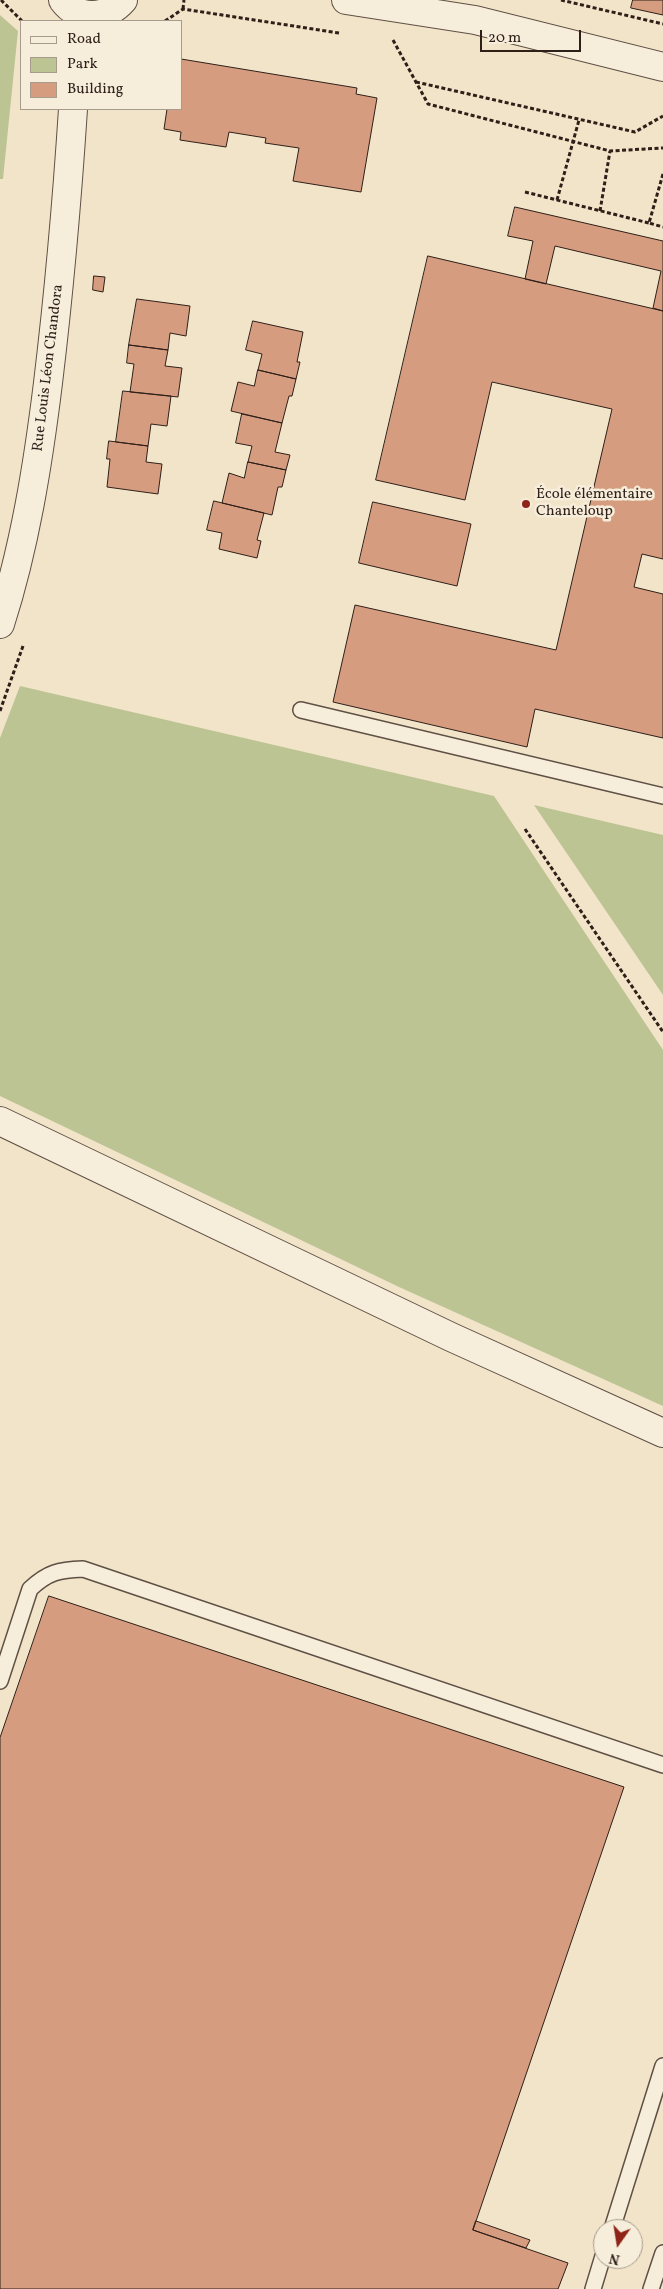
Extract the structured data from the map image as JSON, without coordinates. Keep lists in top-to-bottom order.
{
  "streets": {
    "street": ["Rue Louis Léon Chandora"]
  },
  "places": ["École élémentaire Chanteloup"],
  "legend": ["Road", "Park", "Building"],
  "scale_bar": "20 m",
  "north": "bottom"
}
